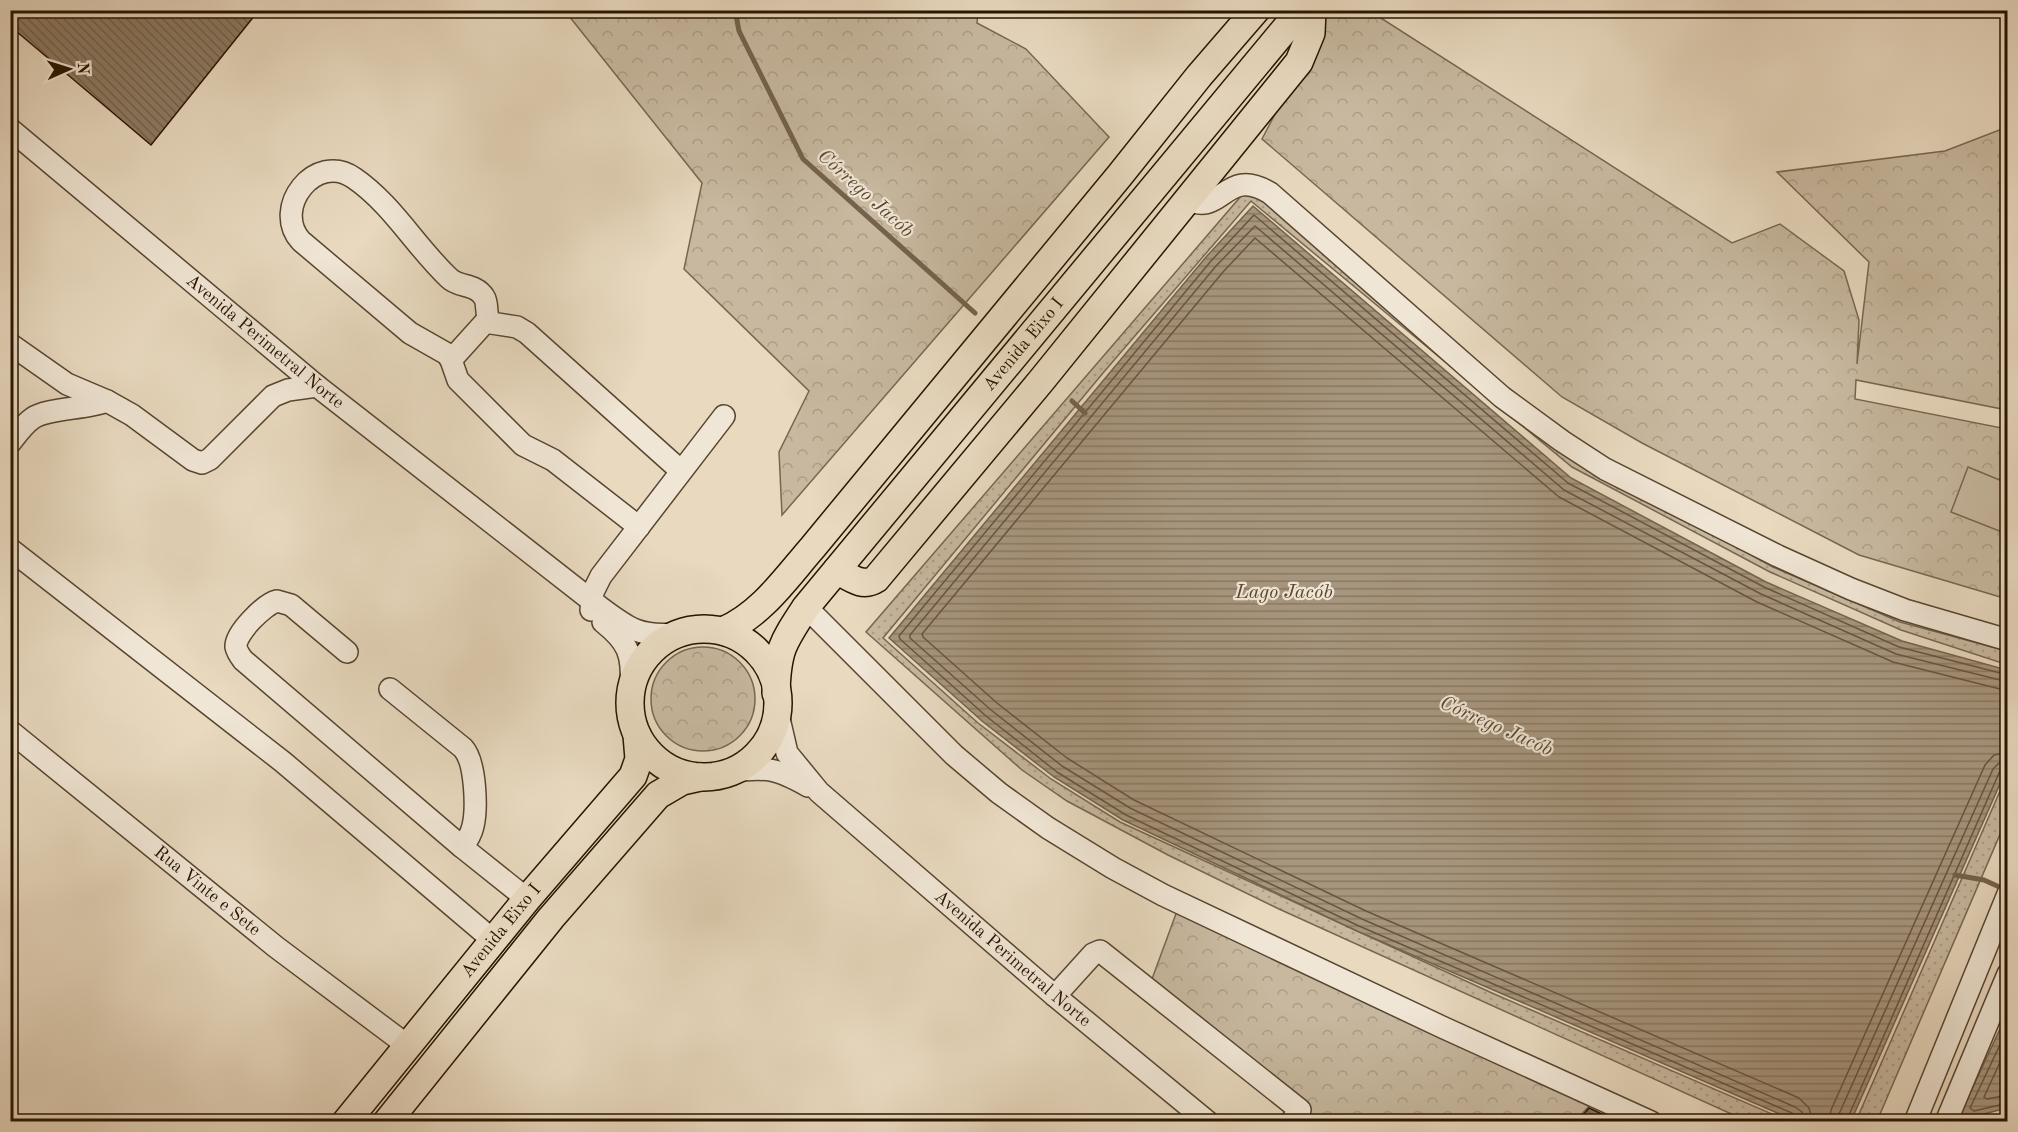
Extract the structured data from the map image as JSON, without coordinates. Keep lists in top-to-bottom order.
{
  "streets": {
    "main road": ["Avenida Eixo I"],
    "street": ["Avenida Perimetral Norte", "Rua Vinte e Sete"]
  },
  "crossings": [
    ["Avenida Perimetral Norte", "Avenida Eixo I"],
    ["Avenida Eixo I", "Rua Vinte e Sete"]
  ],
  "water": ["Córrego Jacób", "Lago Jacób"],
  "north": "right"
}
